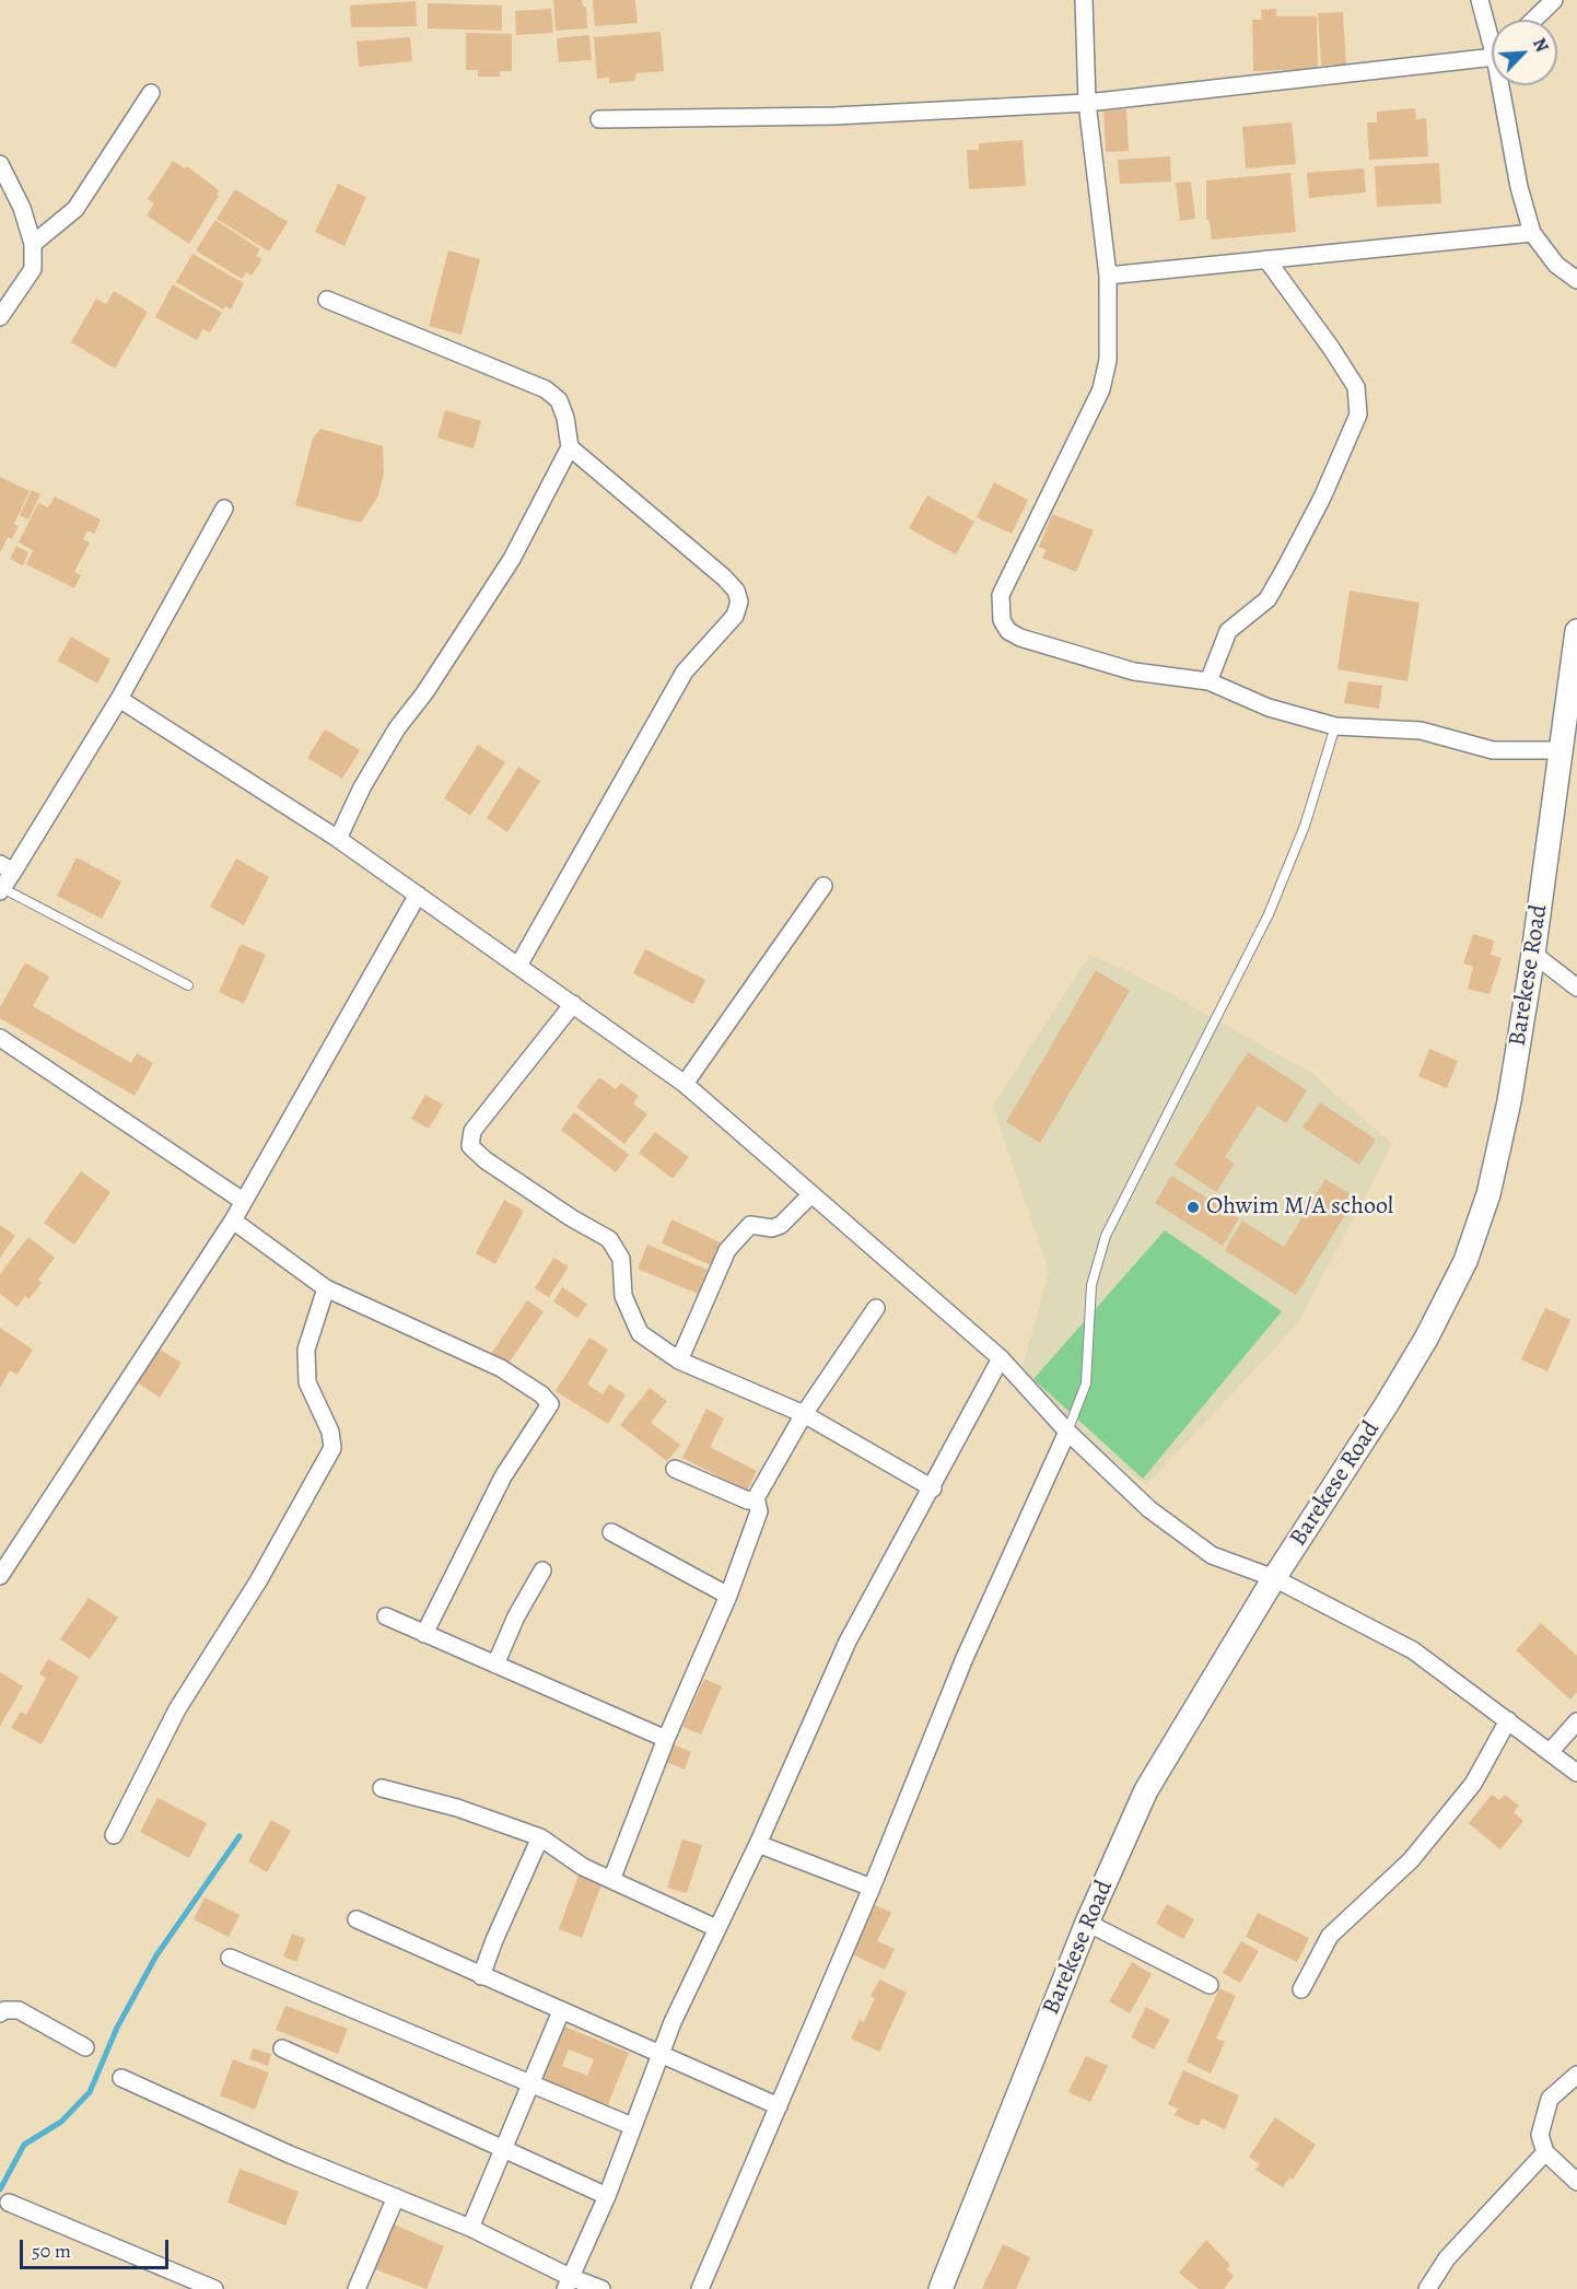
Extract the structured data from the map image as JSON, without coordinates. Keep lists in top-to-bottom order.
{
  "streets": {
    "main road": ["Barekese Road"]
  },
  "places": ["Ohwim M/A school"],
  "scale_bar": "50 m",
  "north": "top right"
}
